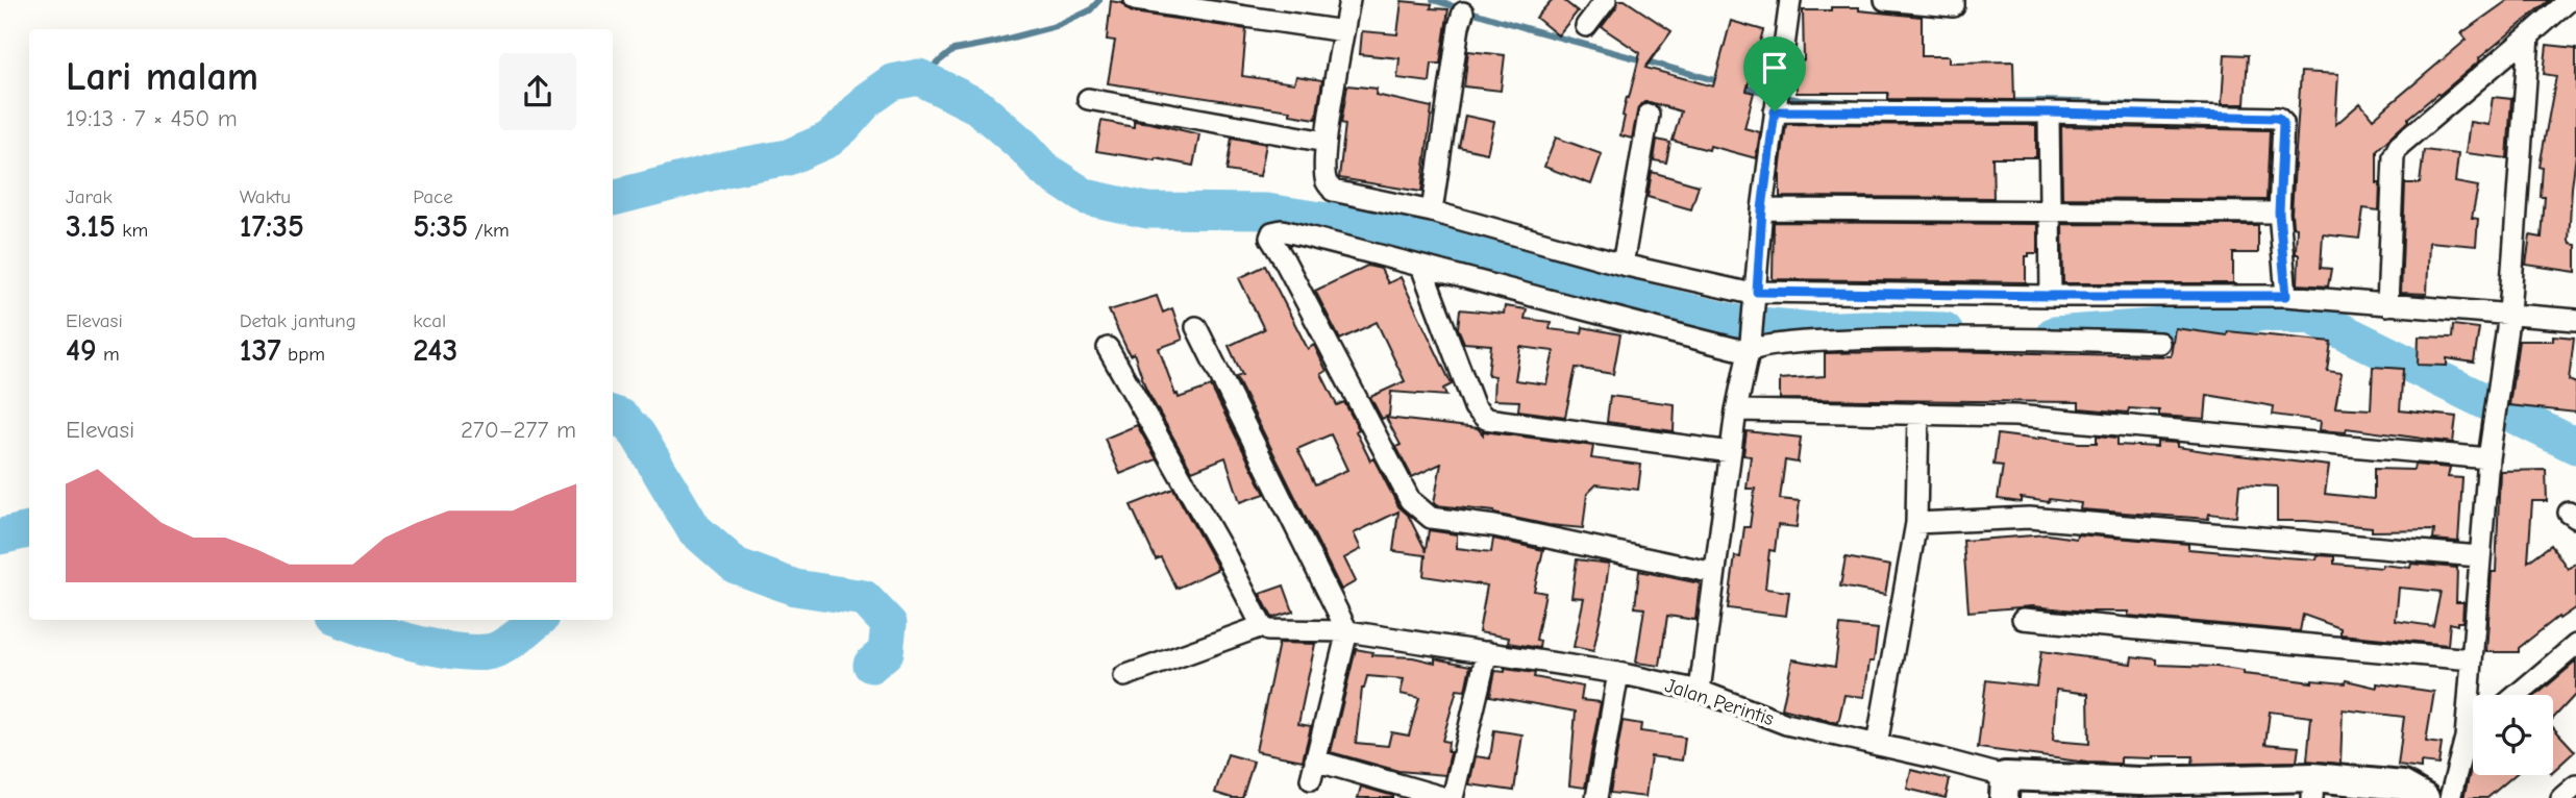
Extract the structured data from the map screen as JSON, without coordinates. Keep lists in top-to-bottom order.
{
  "streets": {
    "street": ["Jalan Perintis"]
  },
  "page": {
    "heading": ["Lari malam", "19:13 · 7 × 450 m"],
    "stats": [
      ["Jarak", "3.15 km"],
      ["Waktu", "17:35"],
      ["Pace", "5:35 /km"],
      ["Elevasi", "49 m"],
      ["Detak jantung", "137 bpm"],
      ["kcal", "243"]
    ],
    "chart": ["Elevasi", "270–277 m"]
  }
}
